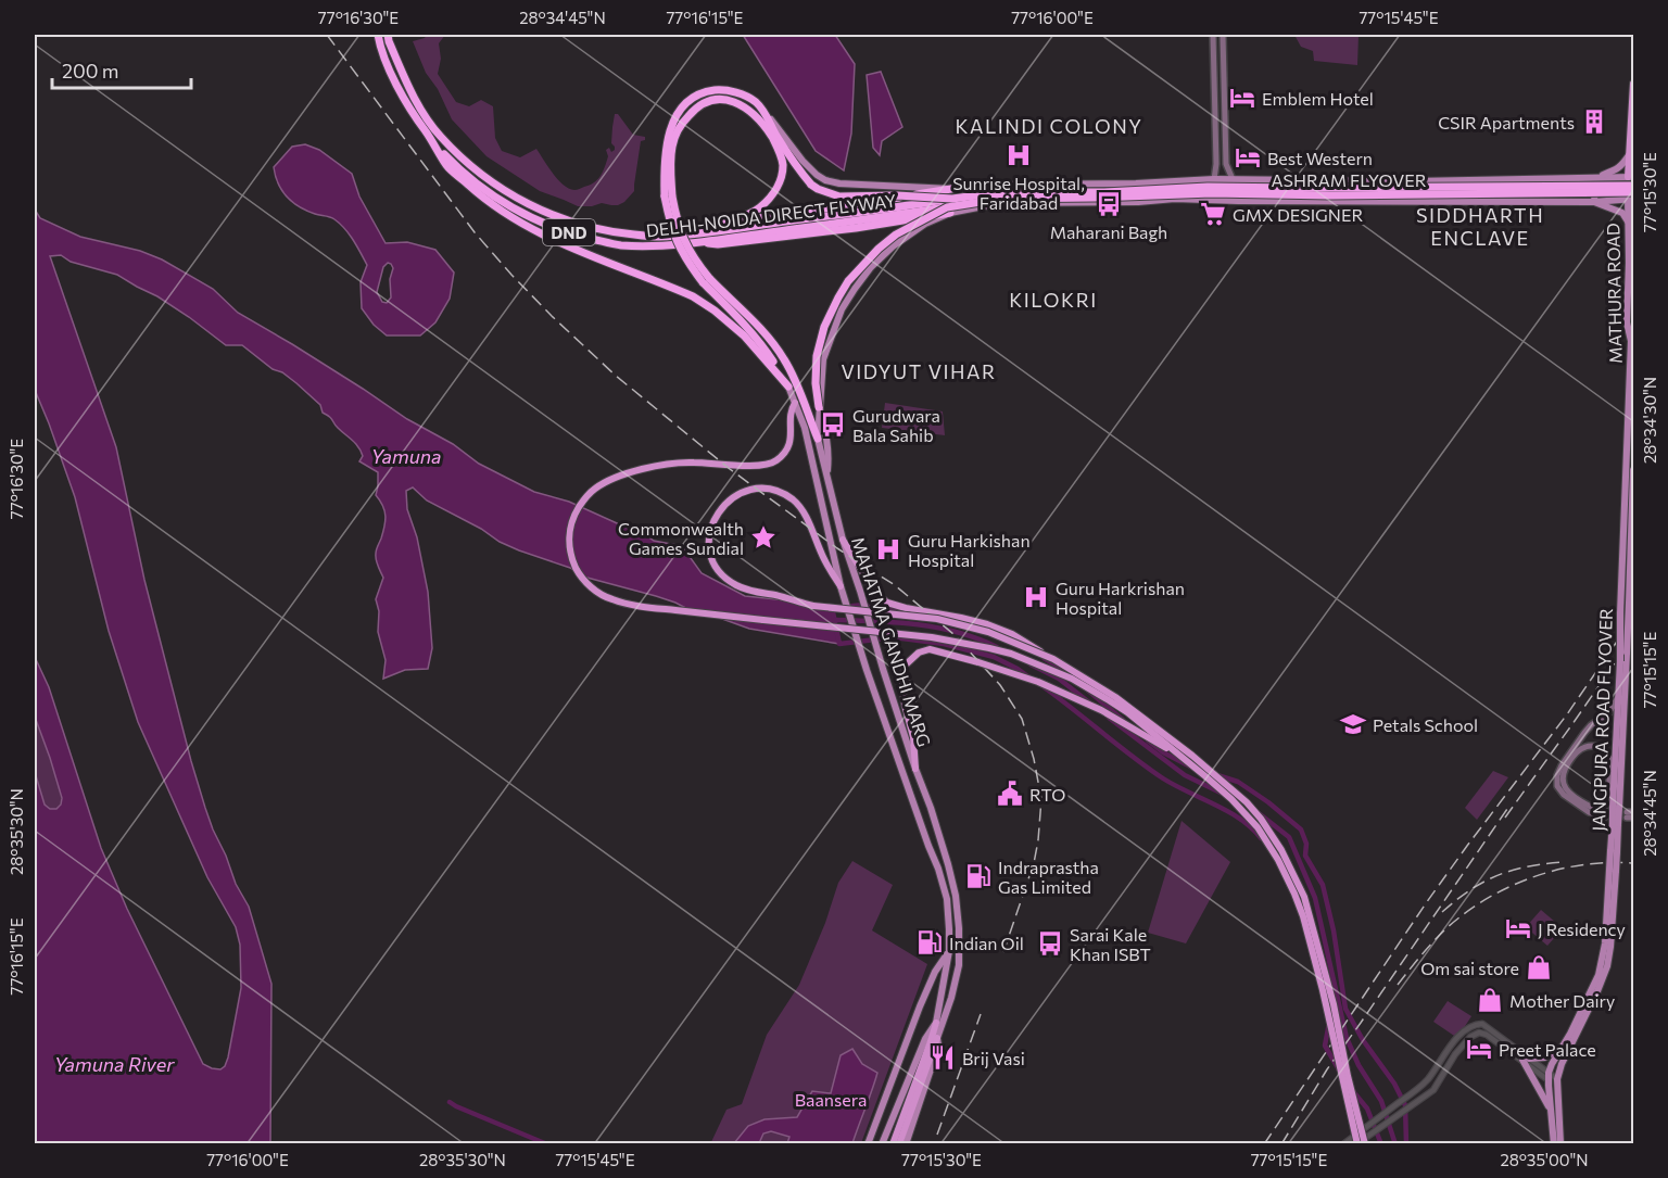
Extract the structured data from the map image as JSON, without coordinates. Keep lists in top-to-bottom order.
{
  "streets": {
    "highway": [
      "ASHRAM FLYOVER",
      "DELHI-NOIDA DIRECT FLYWAY",
      "DND",
      "MATHURA ROAD"
    ],
    "main road": ["MAHATMA GANDHI MARG", "JANGPURA ROAD FLYOVER"]
  },
  "crossings": [
    ["ASHRAM FLYOVER", "DELHI-NOIDA DIRECT FLYWAY"],
    ["ASHRAM FLYOVER", "MATHURA ROAD"],
    ["MATHURA ROAD", "JANGPURA ROAD FLYOVER"]
  ],
  "districts": [
    "KALINDI COLONY",
    "SIDDHARTH ENCLAVE",
    "KILOKRI",
    "VIDYUT VIHAR"
  ],
  "water": ["Yamuna", "Yamuna River"],
  "parks": ["Baansera"],
  "places": {
    "hotel": [
      "Emblem Hotel",
      "Best Western",
      "J Residency",
      "Preet Palace"
    ],
    "building": ["CSIR Apartments"],
    "hospital": ["Sunrise Hospital, Faridabad", "Guru Harkishan Hospital", "Guru Harkrishan Hospital"],
    "bus stop": ["Maharani Bagh", "Gurudwara Bala Sahib", "Sarai Kale Khan ISBT"],
    "supermarket": ["GMX DESIGNER"],
    "place": ["Commonwealth Games Sundial"],
    "school or university": ["Petals School"],
    "public building": ["RTO"],
    "fuel station": ["Indraprastha Gas Limited", "Indian Oil"],
    "shop": ["Om sai store", "Mother Dairy"],
    "restaurant": ["Brij Vasi"]
  },
  "scale_bar": "200 m",
  "coordinates": [
    "77°16'30\"E",
    "28°34'45\"N",
    "77°16'15\"E",
    "77°16'00\"E",
    "77°15'45\"E",
    "77°15'30\"E",
    "28°34'30\"N",
    "77°15'15\"E",
    "28°35'30\"N",
    "28°35'00\"N"
  ]
}
